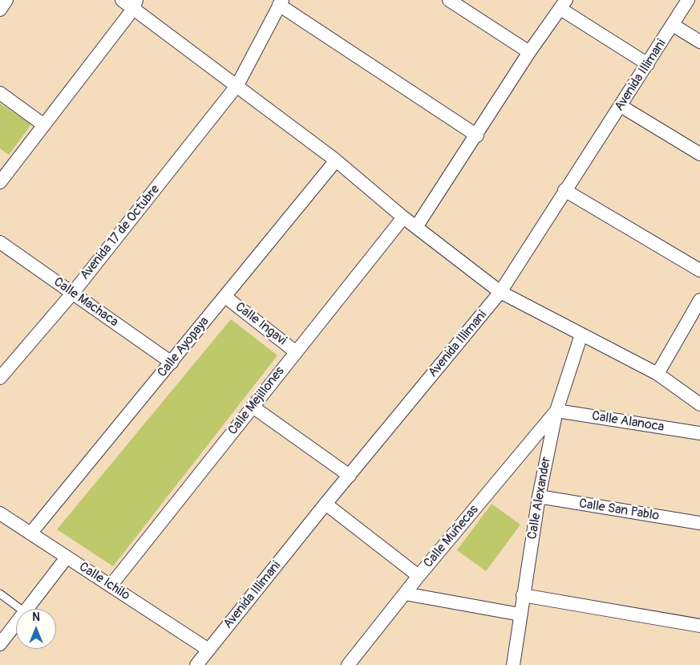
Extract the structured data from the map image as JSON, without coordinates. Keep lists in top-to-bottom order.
{
  "streets": {
    "street": [
      "Avenida Illimani",
      "Avenida 17 de Octubre",
      "Calle Machaca",
      "Calle Ingavi",
      "Calle Ayopaya",
      "Calle Mejillones",
      "Calle Alanoca",
      "Calle Alexander",
      "Calle San Pablo",
      "Calle Muñecas",
      "Calle Ichilo"
    ]
  },
  "crossings": [
    ["Avenida Illimani", "Calle Ichilo"],
    ["Avenida 17 de Octubre", "Calle Machaca"],
    ["Calle Machaca", "Calle Ayopaya"],
    ["Calle Ingavi", "Calle Ayopaya"],
    ["Calle Ingavi", "Calle Mejillones"],
    ["Calle Ayopaya", "Calle Ichilo"],
    ["Calle Mejillones", "Calle Ichilo"],
    ["Calle Alanoca", "Calle Alexander"],
    ["Calle Alanoca", "Calle Muñecas"],
    ["Calle Alexander", "Calle San Pablo"],
    ["Calle Alexander", "Calle Muñecas"]
  ],
  "north": "top"
}
